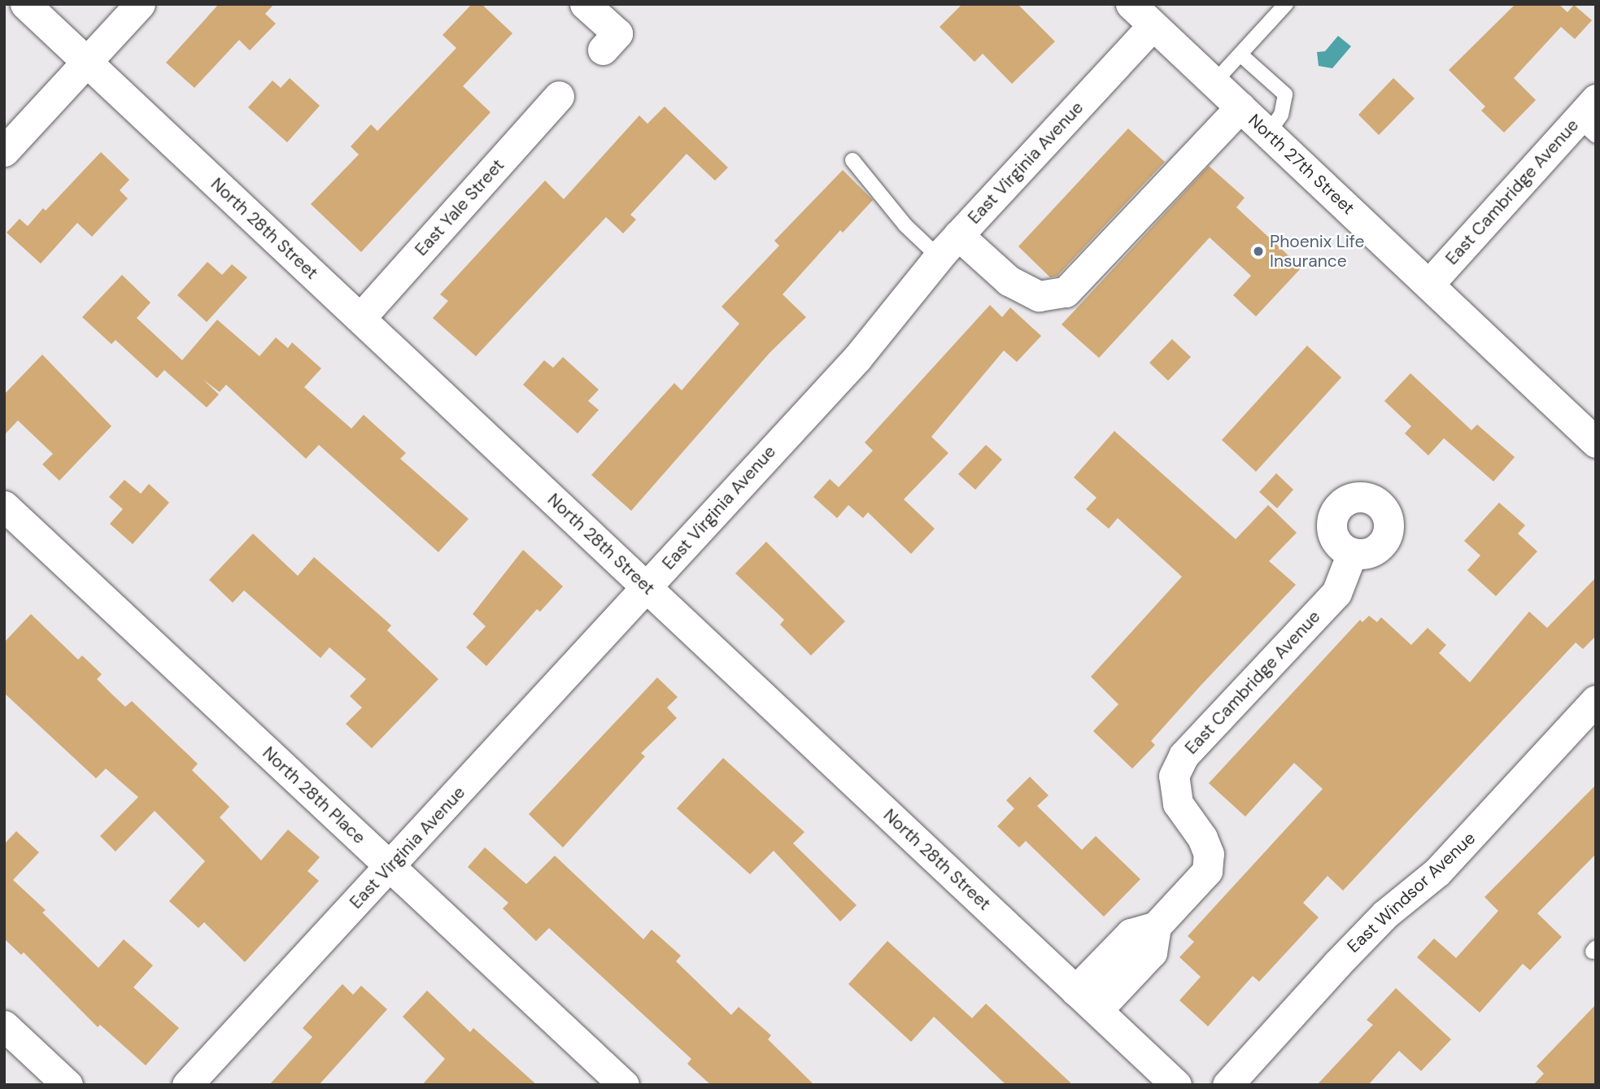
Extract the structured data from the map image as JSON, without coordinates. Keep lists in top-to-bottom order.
{
  "streets": {
    "street": [
      "East Virginia Avenue",
      "North 27th Street",
      "East Cambridge Avenue",
      "East Yale Street",
      "North 28th Street",
      "North 28th Place",
      "East Windsor Avenue"
    ]
  },
  "crossings": [
    ["East Virginia Avenue", "North 27th Street"],
    ["East Virginia Avenue", "North 28th Street"],
    ["East Virginia Avenue", "North 28th Place"],
    ["North 27th Street", "East Cambridge Avenue"],
    ["East Cambridge Avenue", "North 28th Street"],
    ["East Yale Street", "North 28th Street"]
  ],
  "places": ["Phoenix Life Insurance"]
}
